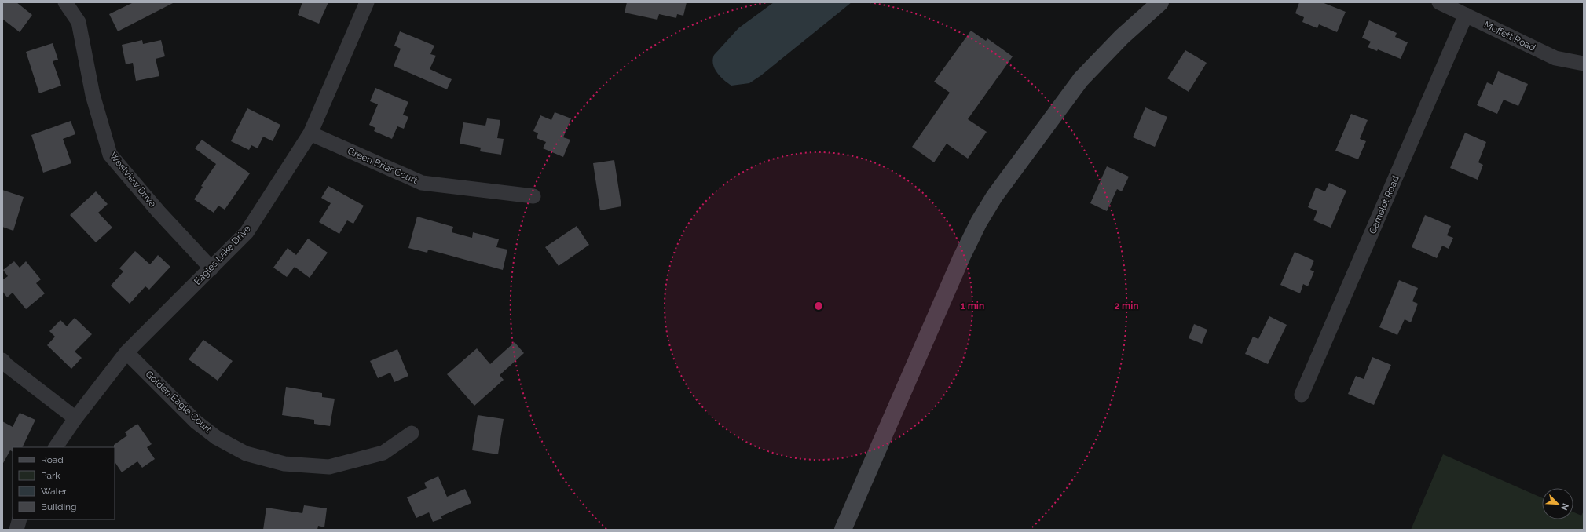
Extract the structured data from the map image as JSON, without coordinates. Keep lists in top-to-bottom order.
{
  "streets": {
    "street": [
      "Moffett Road",
      "Green Briar Court",
      "Westview Drive",
      "Camelot Road",
      "Eagles Lake Drive",
      "Golden Eagle Court"
    ]
  },
  "crossings": [
    ["Moffett Road", "Camelot Road"],
    ["Green Briar Court", "Eagles Lake Drive"],
    ["Westview Drive", "Eagles Lake Drive"],
    ["Eagles Lake Drive", "Golden Eagle Court"]
  ],
  "legend": [
    "Road",
    "Park",
    "Water",
    "Building"
  ],
  "north": "bottom right",
  "rings": ["1 min", "2 min"]
}
